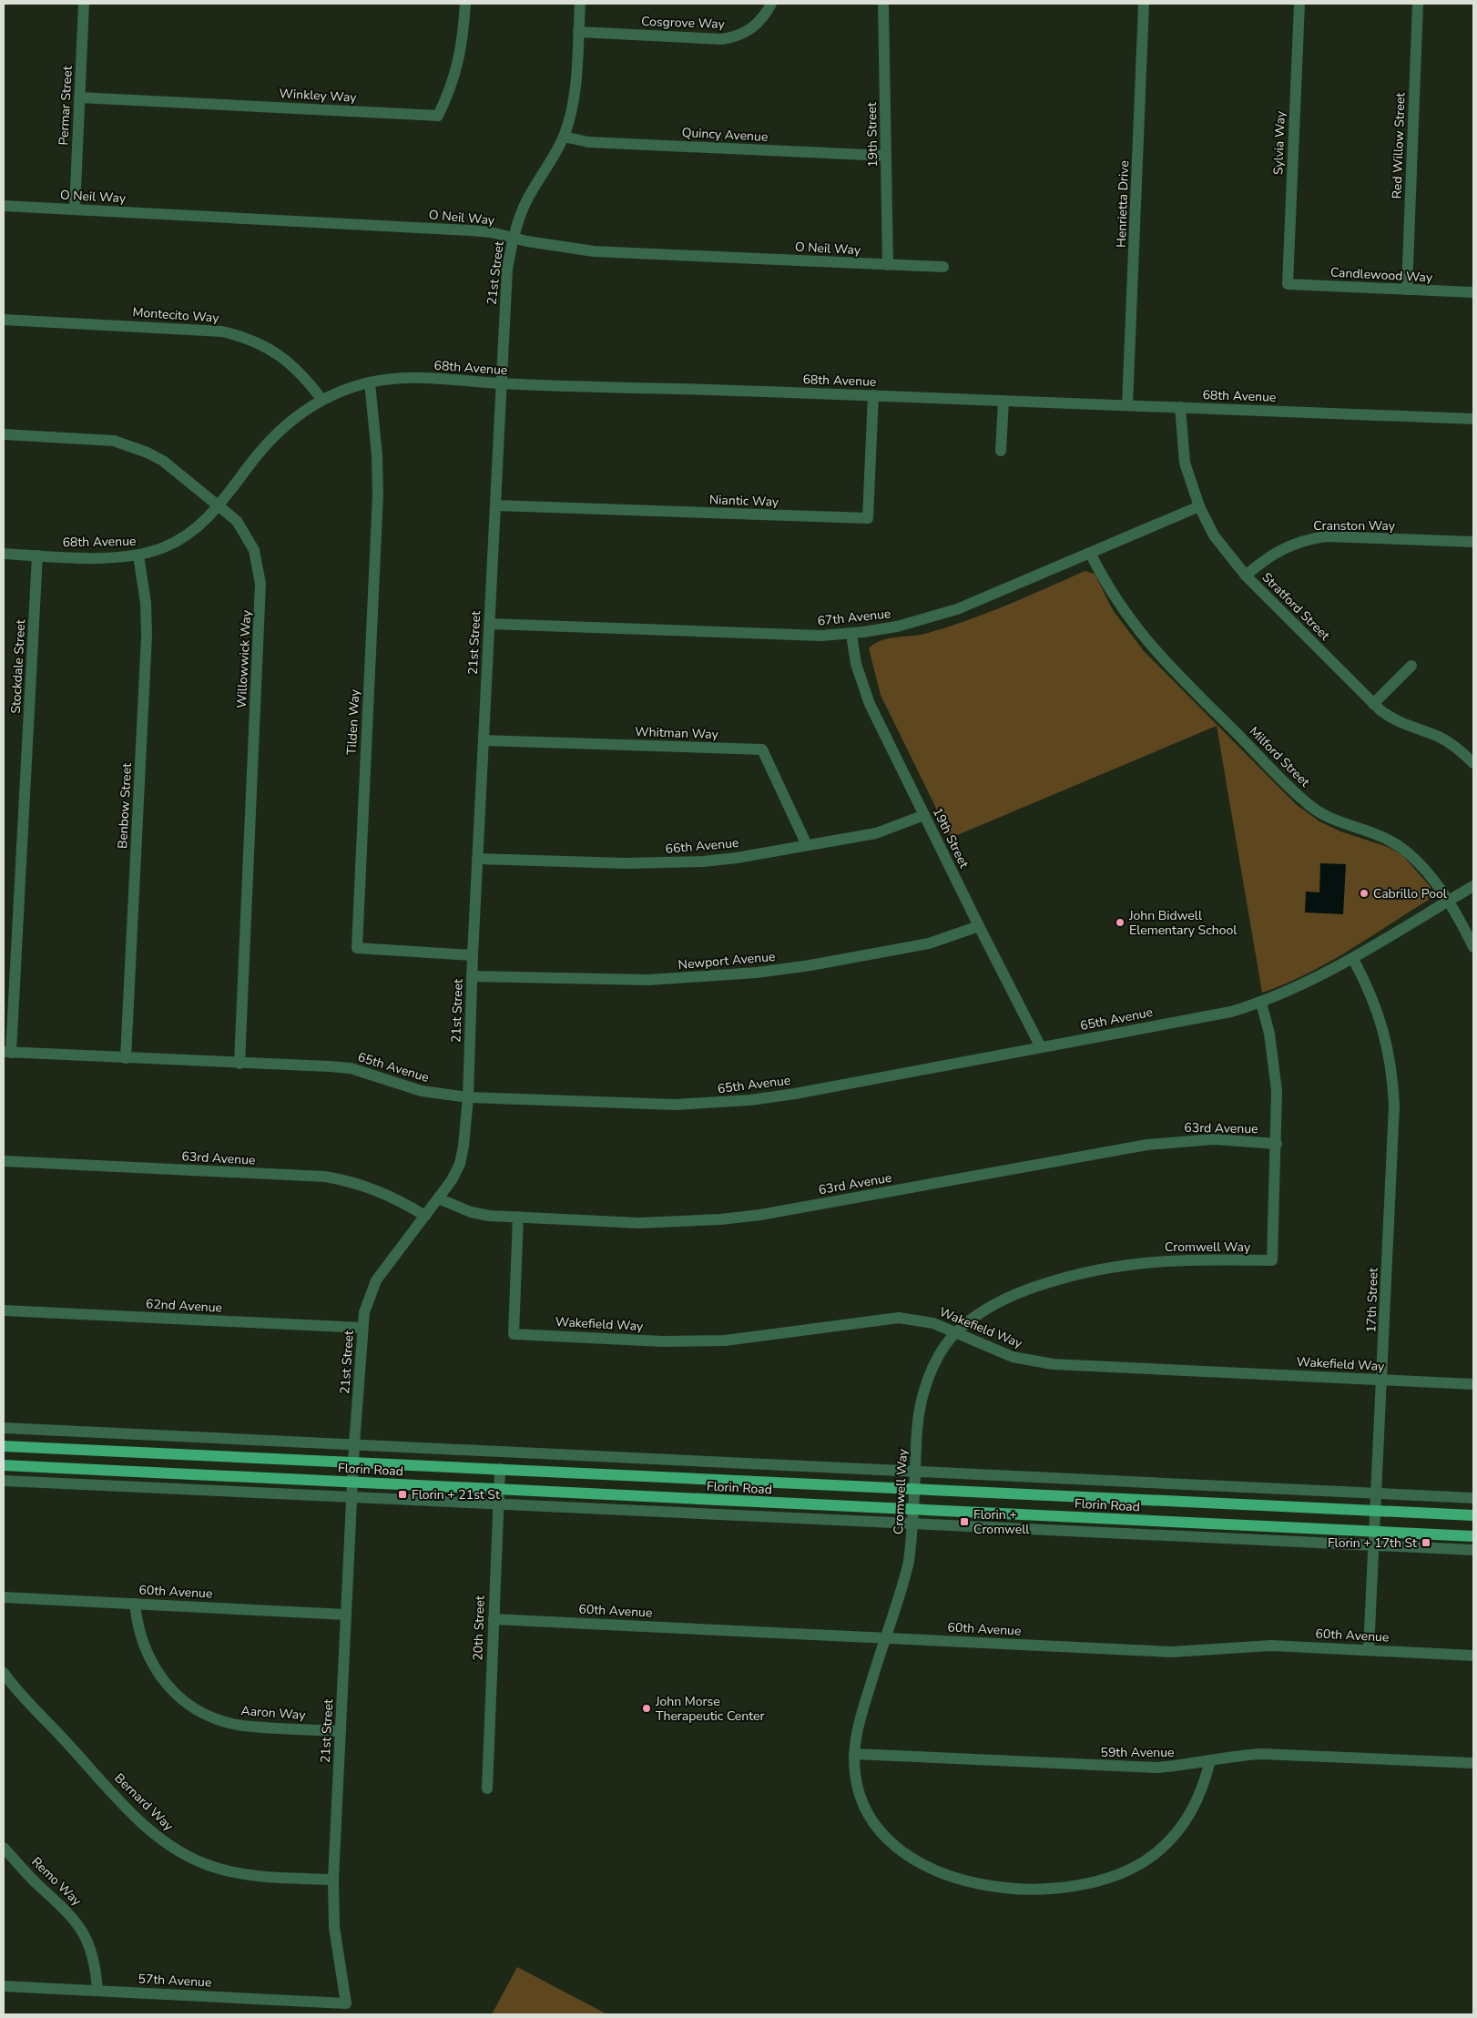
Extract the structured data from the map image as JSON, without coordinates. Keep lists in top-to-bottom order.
{
  "streets": {
    "main road": ["Florin Road"],
    "street": [
      "Cosgrove Way",
      "Winkley Way",
      "Permar Street",
      "Quincy Avenue",
      "19th Street",
      "Sylvia Way",
      "Red Willow Street",
      "O Neil Way",
      "Henrietta Drive",
      "21st Street",
      "Candlewood Way",
      "Montecito Way",
      "68th Avenue",
      "Niantic Way",
      "Cranston Way",
      "Stratford Street",
      "67th Avenue",
      "Willowwick Way",
      "Stockdale Street",
      "Tilden Way",
      "Whitman Way",
      "Milford Street",
      "Benbow Street",
      "66th Avenue",
      "Newport Avenue",
      "65th Avenue",
      "63rd Avenue",
      "Cromwell Way",
      "17th Street",
      "62nd Avenue",
      "Wakefield Way",
      "60th Avenue",
      "20th Street",
      "Aaron Way",
      "59th Avenue",
      "Bernard Way",
      "Remo Way",
      "57th Avenue"
    ]
  },
  "crossings": [
    ["Cosgrove Way", "21st Street"],
    ["Winkley Way", "Permar Street"],
    ["Permar Street", "O Neil Way"],
    ["Quincy Avenue", "19th Street"],
    ["Quincy Avenue", "21st Street"],
    ["19th Street", "O Neil Way"],
    ["19th Street", "67th Avenue"],
    ["19th Street", "66th Avenue"],
    ["19th Street", "Newport Avenue"],
    ["19th Street", "65th Avenue"],
    ["Sylvia Way", "Candlewood Way"],
    ["Red Willow Street", "Candlewood Way"],
    ["O Neil Way", "21st Street"],
    ["Henrietta Drive", "68th Avenue"],
    ["21st Street", "68th Avenue"],
    ["21st Street", "Niantic Way"],
    ["21st Street", "67th Avenue"],
    ["21st Street", "Tilden Way"],
    ["21st Street", "Whitman Way"],
    ["21st Street", "66th Avenue"],
    ["21st Street", "Newport Avenue"],
    ["21st Street", "65th Avenue"],
    ["21st Street", "63rd Avenue"],
    ["21st Street", "62nd Avenue"],
    ["21st Street", "Florin Road"],
    ["21st Street", "60th Avenue"],
    ["21st Street", "Aaron Way"],
    ["21st Street", "Bernard Way"],
    ["21st Street", "57th Avenue"],
    ["Montecito Way", "68th Avenue"],
    ["68th Avenue", "Niantic Way"],
    ["68th Avenue", "Stratford Street"],
    ["68th Avenue", "Willowwick Way"],
    ["68th Avenue", "Stockdale Street"],
    ["68th Avenue", "Tilden Way"],
    ["68th Avenue", "Benbow Street"],
    ["Cranston Way", "Stratford Street"],
    ["Stratford Street", "67th Avenue"],
    ["67th Avenue", "Milford Street"],
    ["Willowwick Way", "65th Avenue"],
    ["Stockdale Street", "65th Avenue"],
    ["Whitman Way", "66th Avenue"],
    ["Milford Street", "65th Avenue"],
    ["Benbow Street", "65th Avenue"],
    ["65th Avenue", "Cromwell Way"],
    ["65th Avenue", "17th Street"],
    ["63rd Avenue", "Cromwell Way"],
    ["63rd Avenue", "Wakefield Way"],
    ["Cromwell Way", "Wakefield Way"],
    ["Cromwell Way", "Florin Road"],
    ["Cromwell Way", "60th Avenue"],
    ["Cromwell Way", "59th Avenue"],
    ["17th Street", "Wakefield Way"],
    ["17th Street", "Florin Road"],
    ["17th Street", "60th Avenue"],
    ["Florin Road", "20th Street"],
    ["60th Avenue", "20th Street"],
    ["60th Avenue", "Aaron Way"],
    ["Remo Way", "57th Avenue"]
  ],
  "places": {
    "other": ["Cabrillo Pool", "John Bidwell Elementary School", "John Morse Therapeutic Center"],
    "transit": ["Florin + 21st St", "Florin + Cromwell", "Florin + 17th St"]
  }
}
